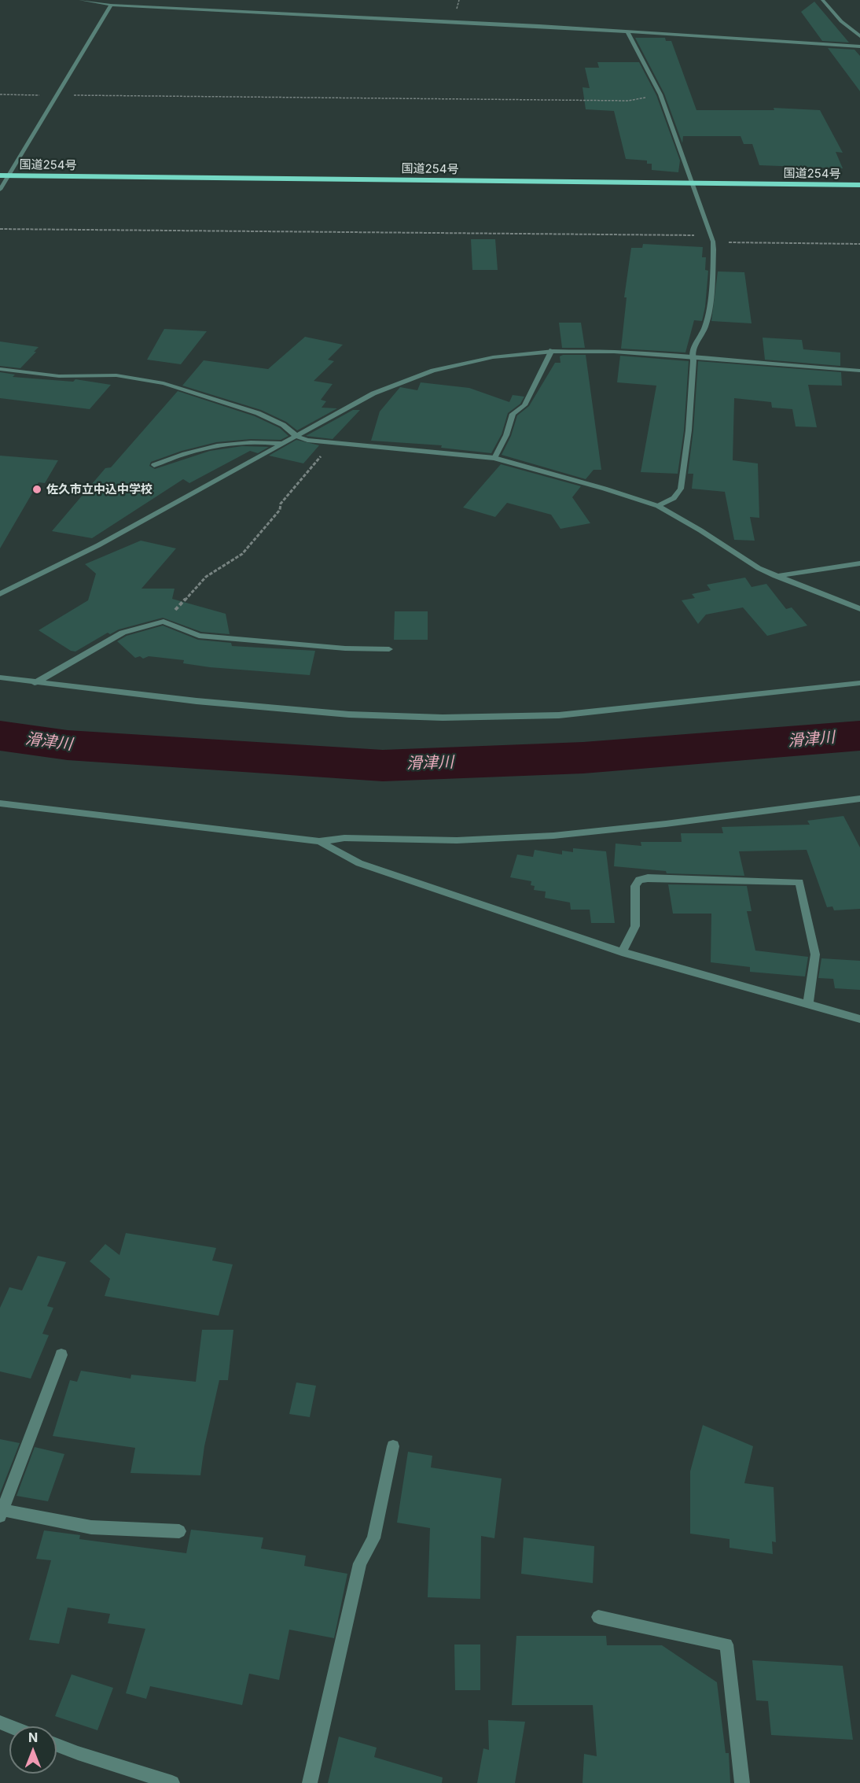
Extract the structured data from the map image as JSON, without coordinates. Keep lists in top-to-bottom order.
{
  "streets": {
    "highway": ["国道254号"]
  },
  "water": ["滑津川"],
  "places": ["佐久市立中込中学校"],
  "north": "top"
}
